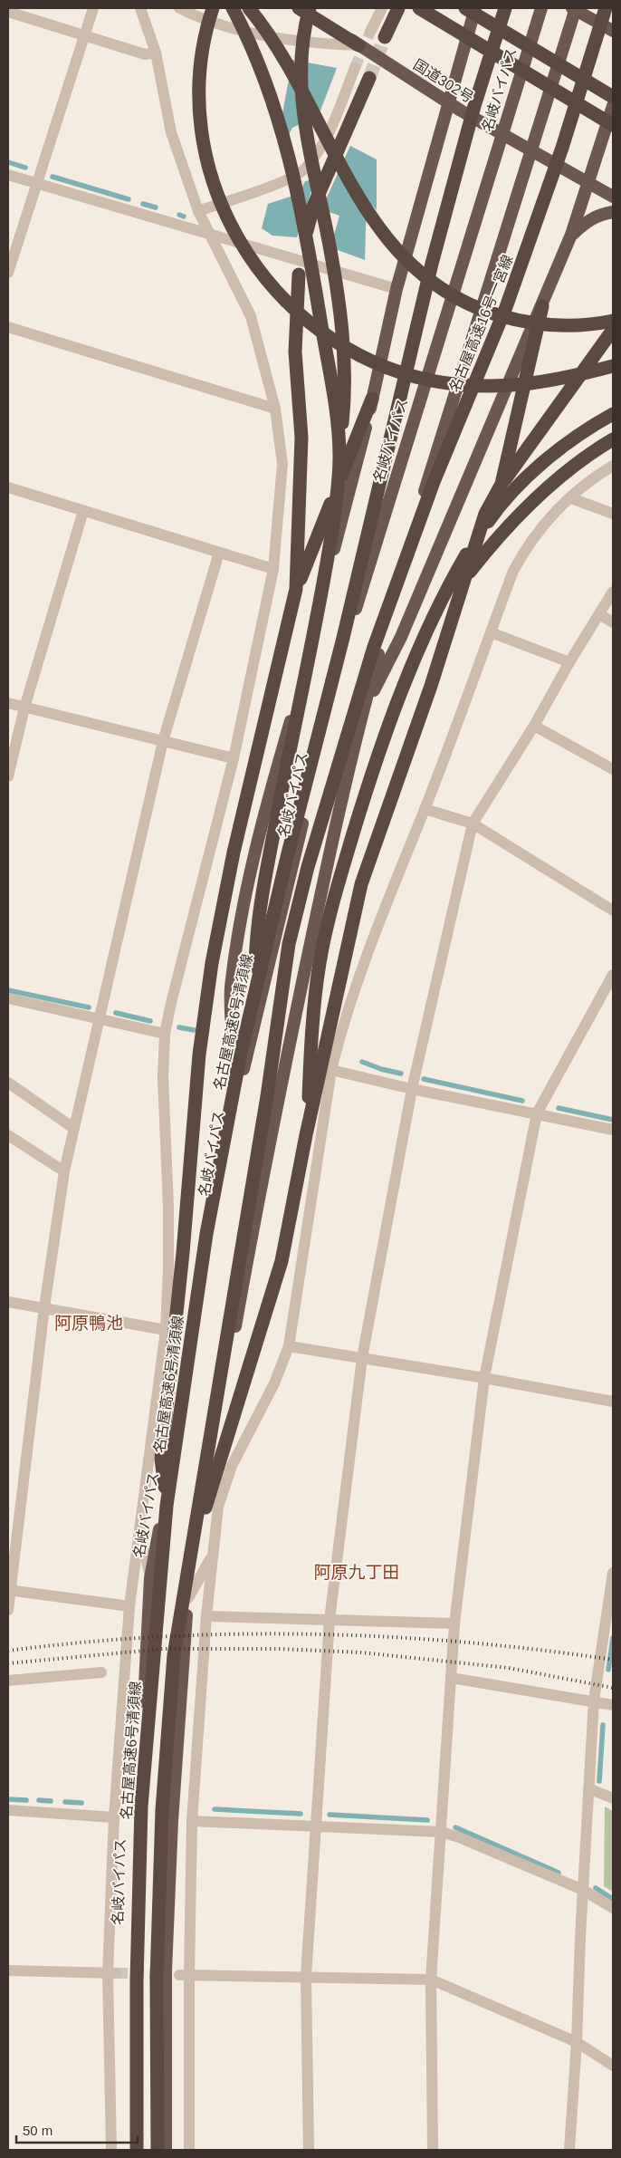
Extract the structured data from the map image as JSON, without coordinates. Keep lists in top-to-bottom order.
{
  "streets": {
    "highway": [
      "国道302号",
      "名岐バイパス",
      "名古屋高速16号一宮線",
      "名古屋高速6号清須線"
    ]
  },
  "districts": ["阿原鴨池", "阿原九丁田"],
  "scale_bar": "50 m"
}
